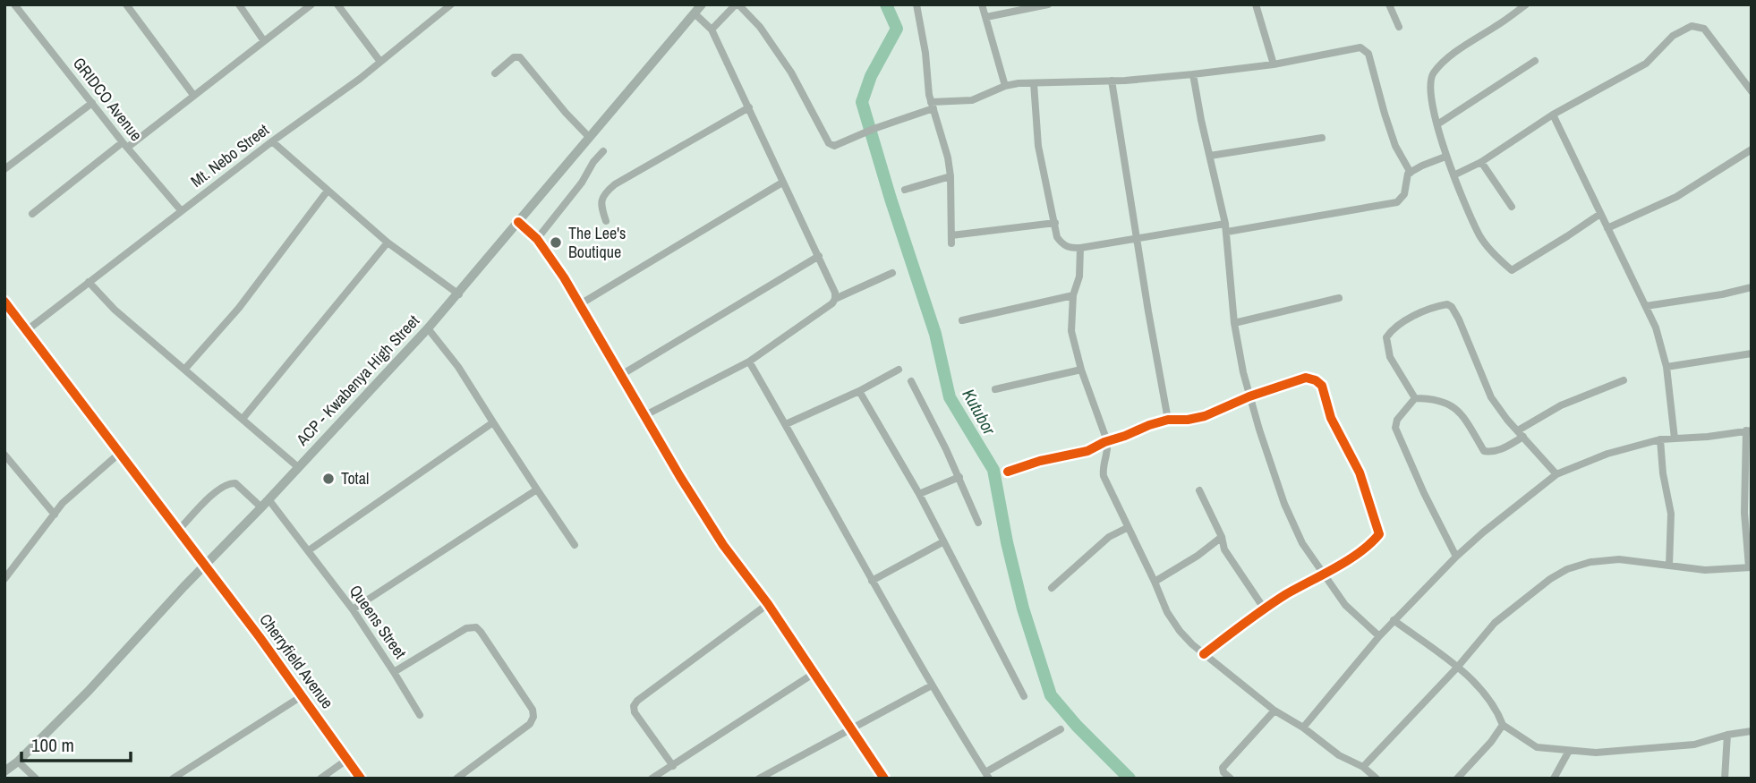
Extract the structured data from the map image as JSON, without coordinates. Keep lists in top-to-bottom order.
{
  "streets": {
    "main road": ["ACP - Kwabenya High Street"],
    "street": [
      "GRIDCO Avenue",
      "Mt. Nebo Street",
      "Queens Street",
      "Cherryfield Avenue"
    ]
  },
  "crossings": [
    ["GRIDCO Avenue", "Mt. Nebo Street"],
    ["Mt. Nebo Street", "Cherryfield Avenue"],
    ["ACP - Kwabenya High Street", "Queens Street"],
    ["ACP - Kwabenya High Street", "Cherryfield Avenue"],
    ["Queens Street", "Cherryfield Avenue"]
  ],
  "water": ["Kutubor"],
  "places": ["The Lee's Boutique", "Total"],
  "scale_bar": "100 m"
}
